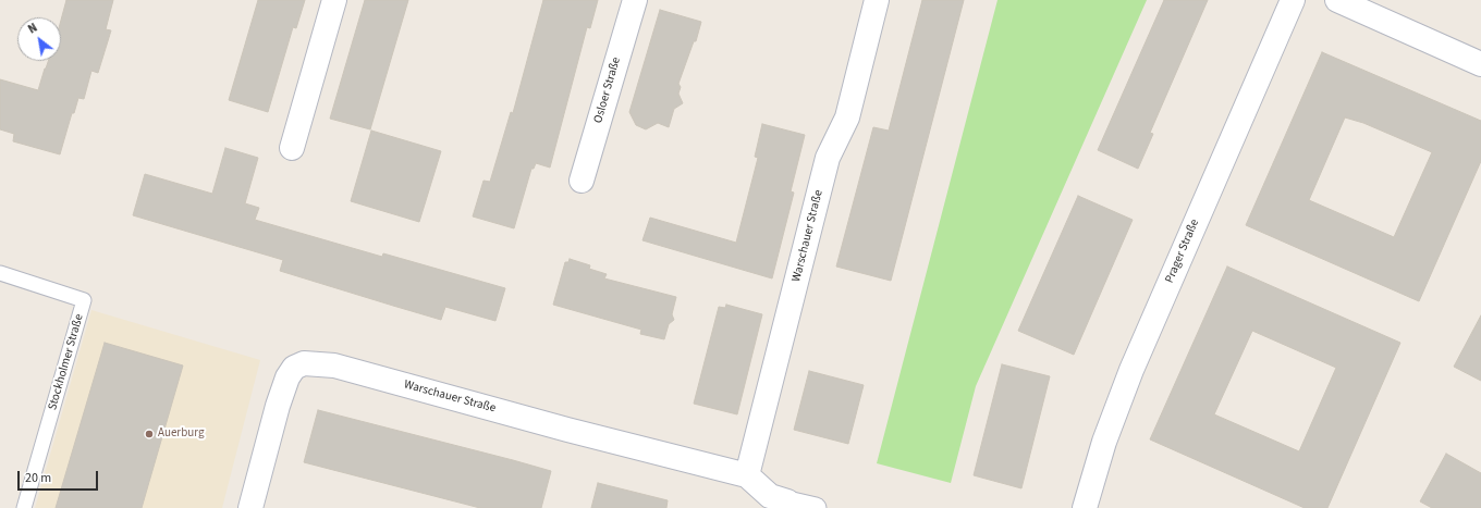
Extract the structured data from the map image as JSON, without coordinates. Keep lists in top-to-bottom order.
{
  "streets": {
    "street": ["Osloer Straße", "Warschauer Straße", "Prager Straße"],
    "lane": ["Stockholmer Straße"]
  },
  "places": ["Auerburg"],
  "scale_bar": "20 m",
  "north": "top left"
}
